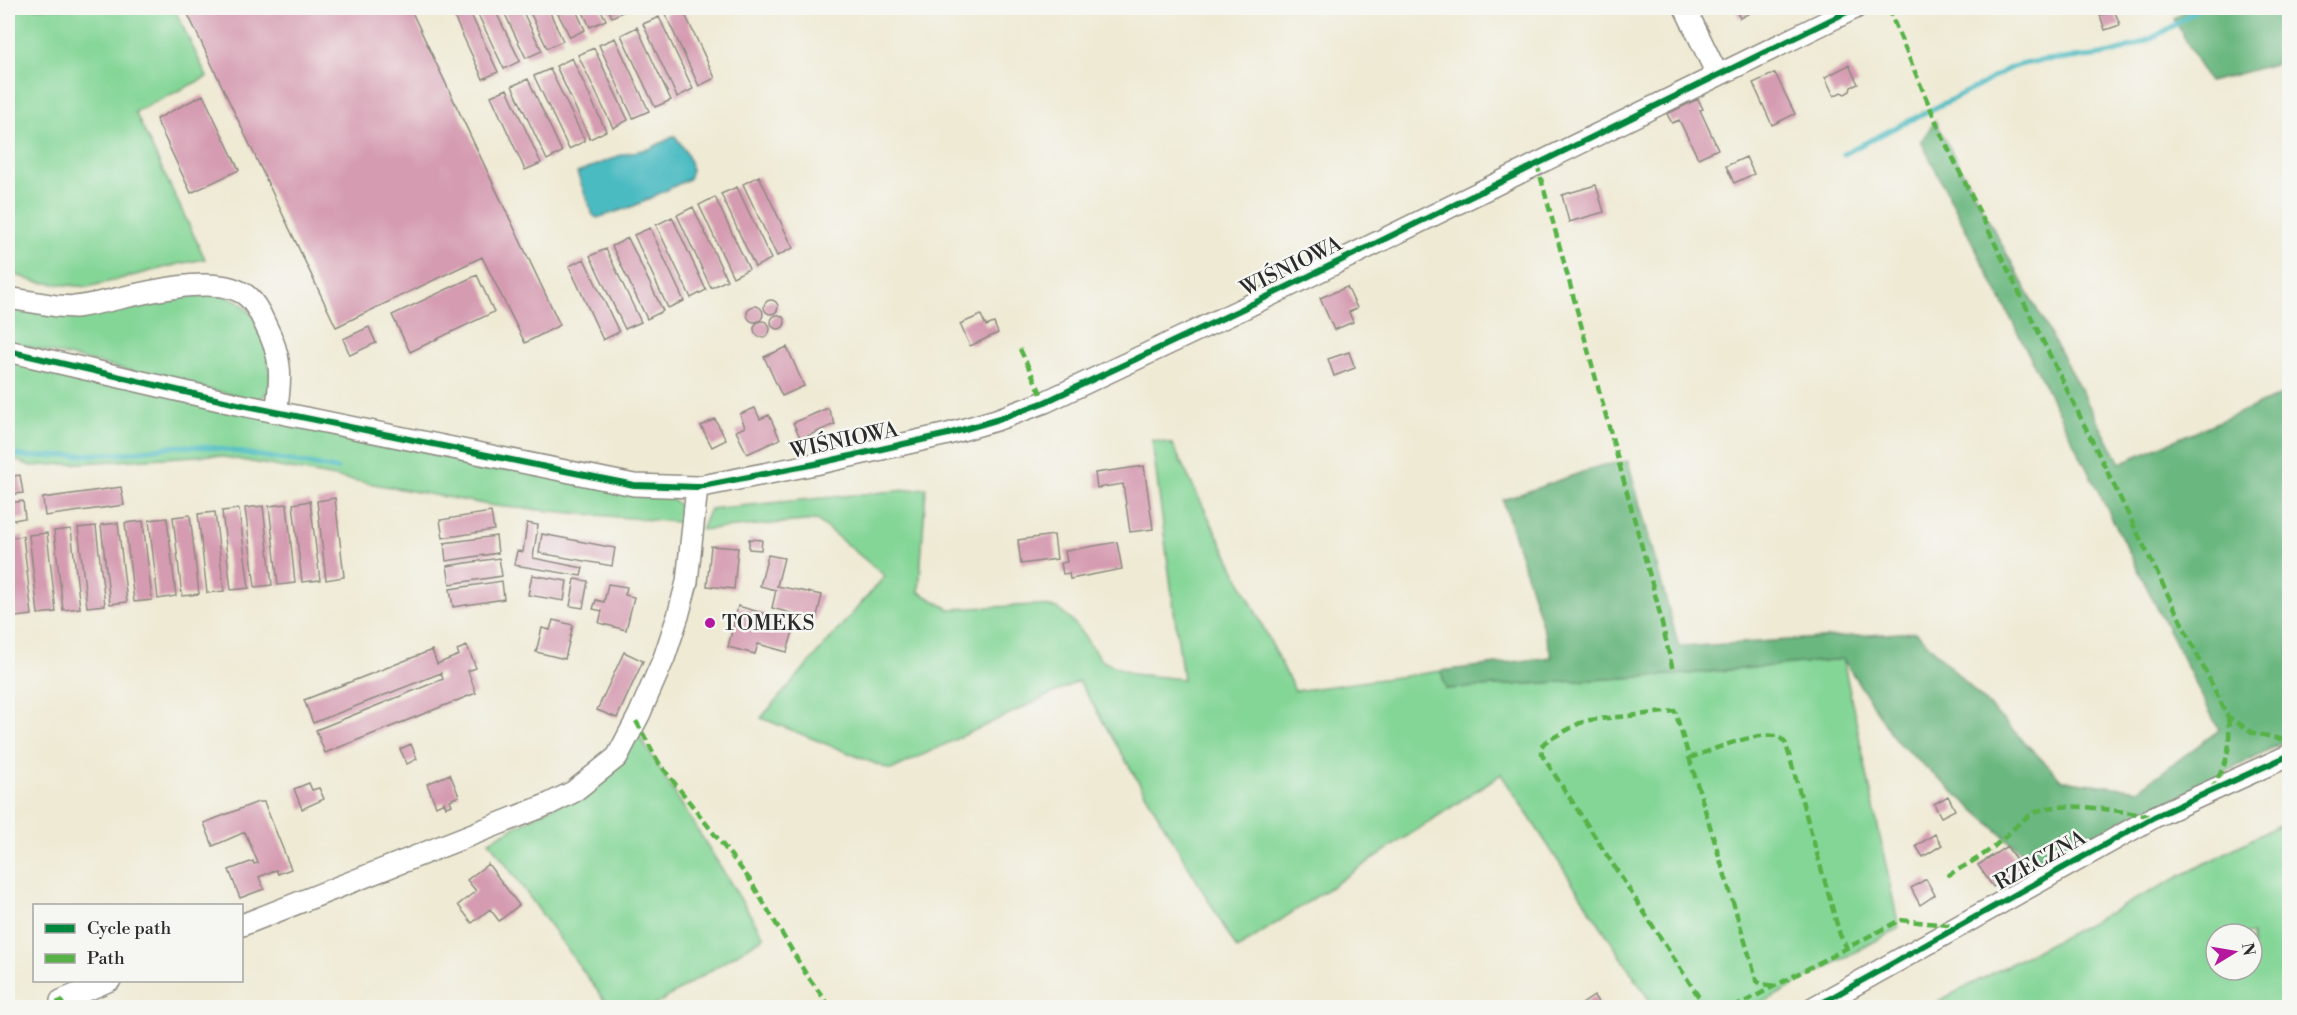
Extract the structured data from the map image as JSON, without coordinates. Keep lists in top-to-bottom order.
{
  "streets": {
    "street": ["WIŚNIOWA", "RZECZNA"]
  },
  "places": ["TOMEKS"],
  "legend": ["Cycle path", "Path"],
  "north": "right"
}
